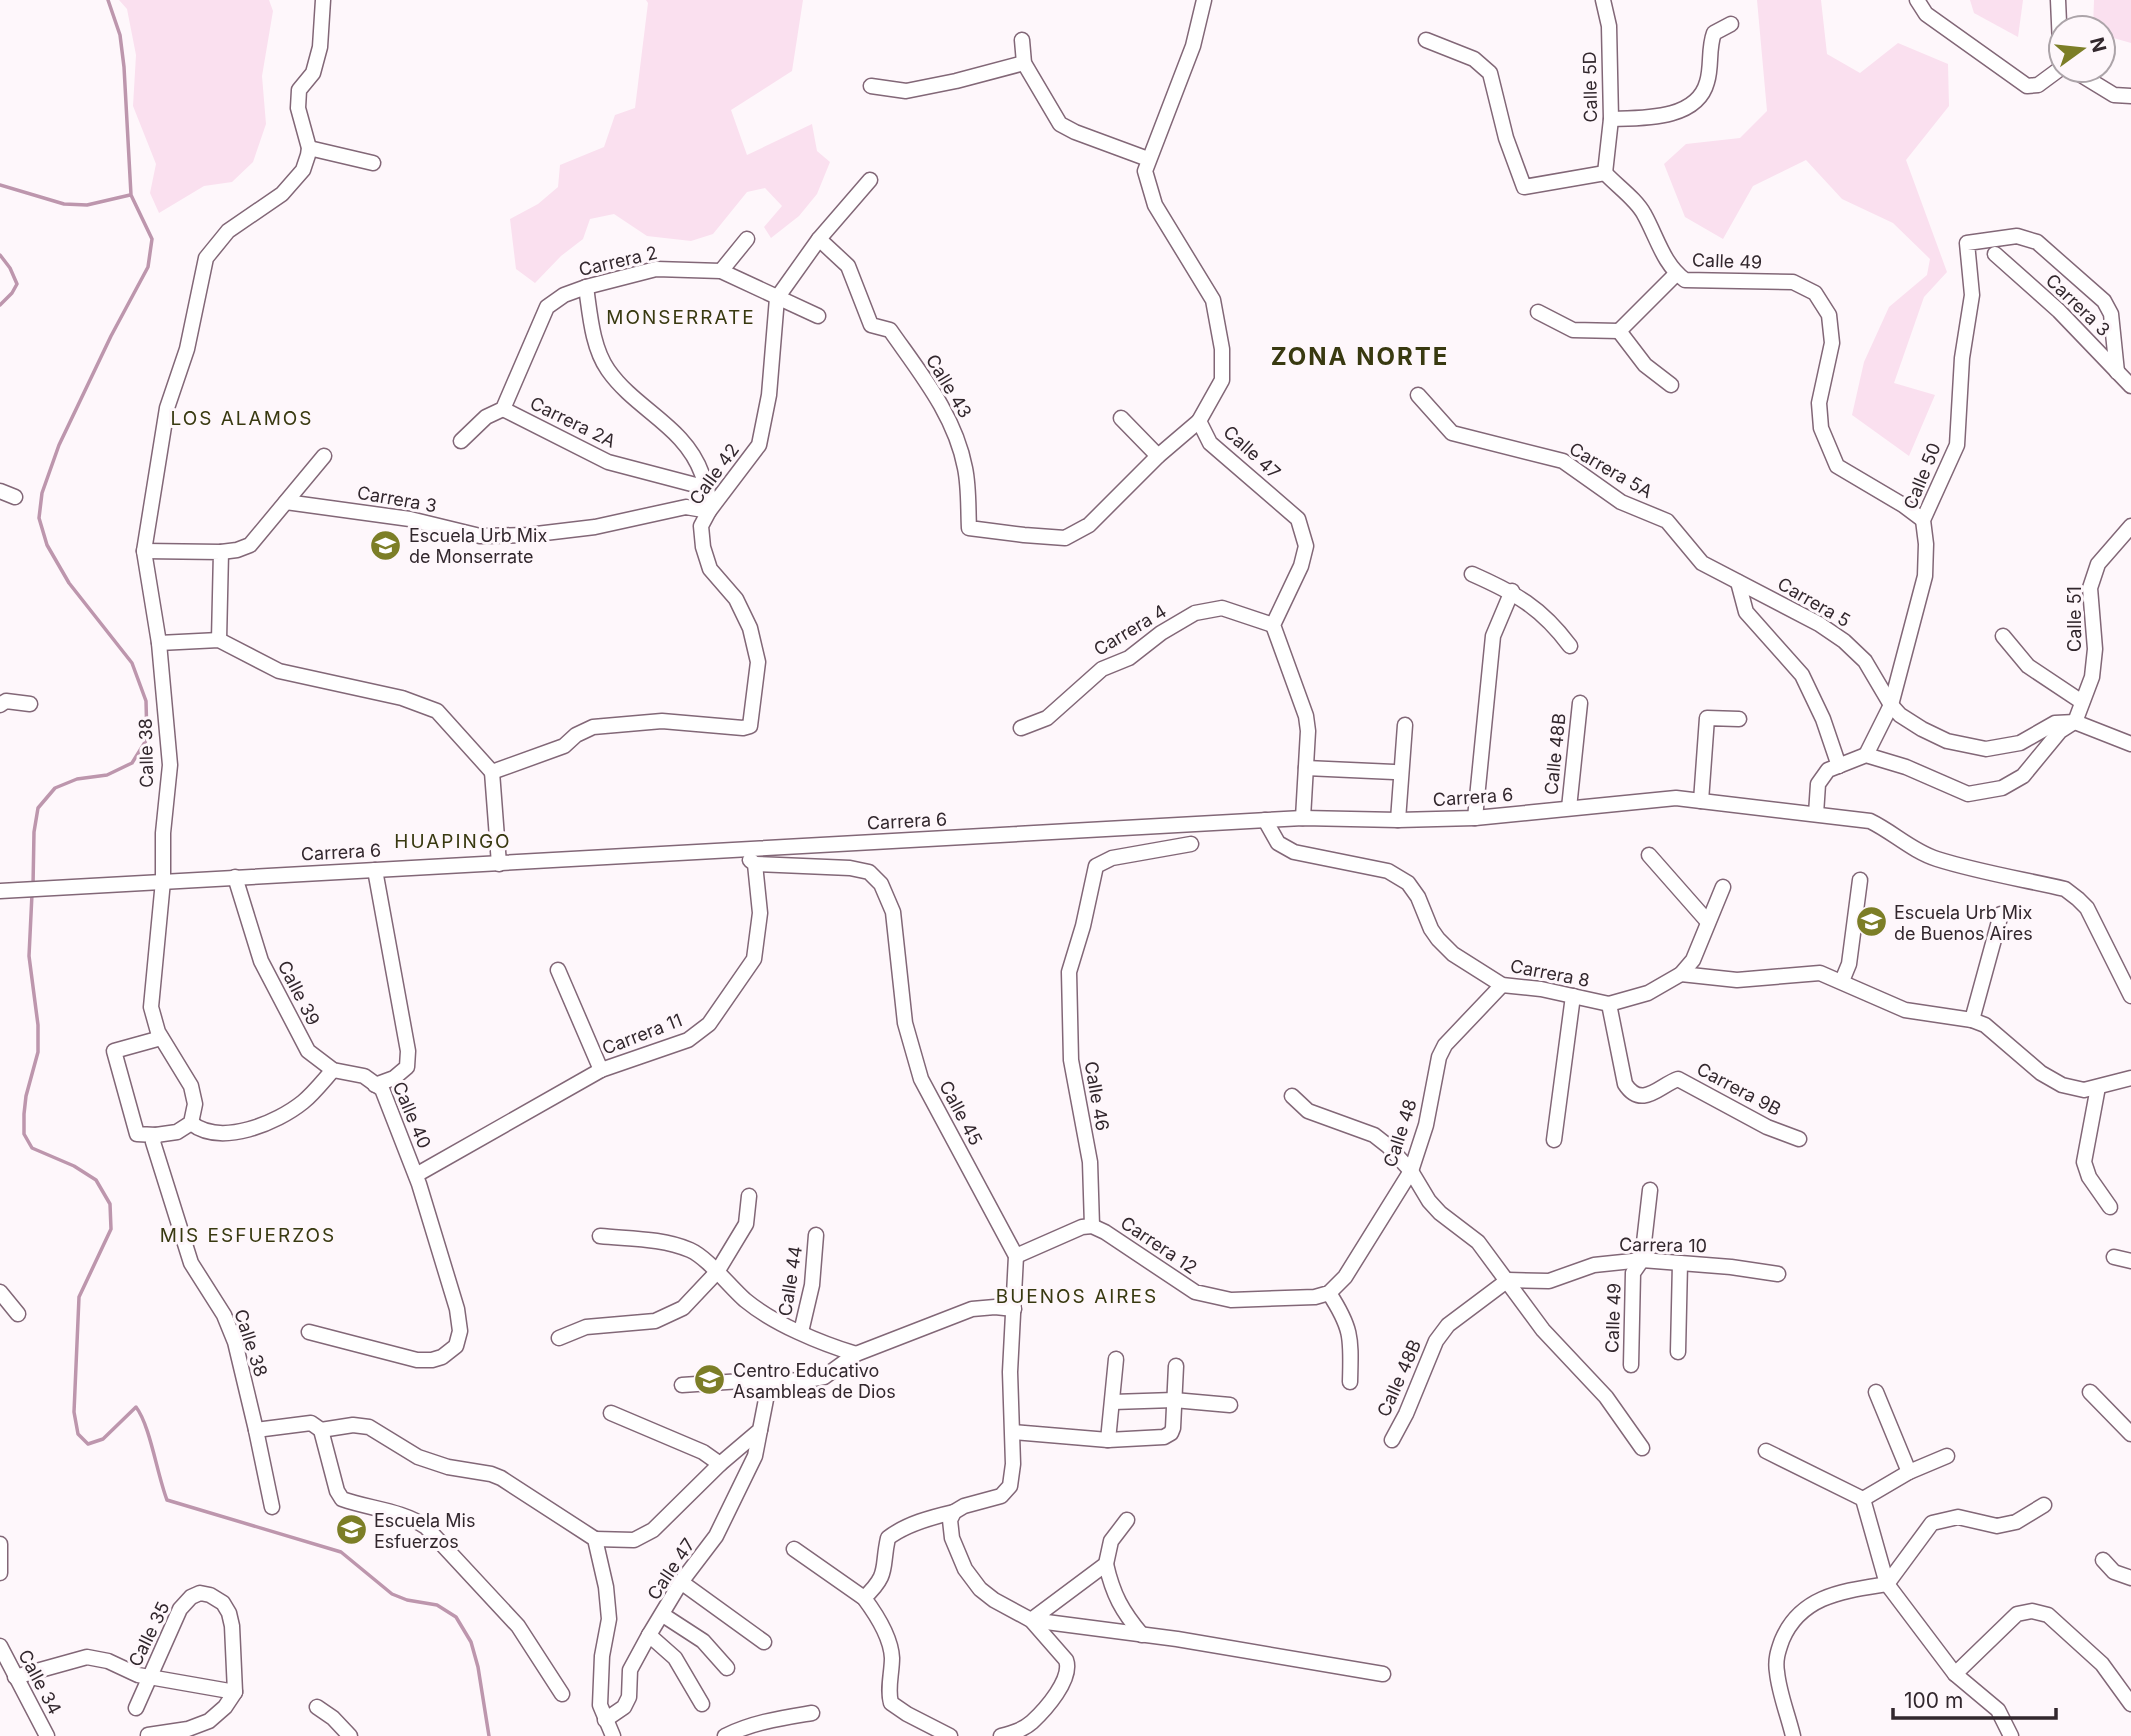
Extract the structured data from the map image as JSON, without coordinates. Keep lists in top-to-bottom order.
{
  "streets": {
    "street": [
      "Calle 5D",
      "Carrera 2",
      "Calle 49",
      "Carrera 3",
      "Calle 43",
      "Carrera 2A",
      "Calle 47",
      "Carrera 5A",
      "Calle 42",
      "Calle 50",
      "Carrera 5",
      "Calle 51",
      "Carrera 4",
      "Calle 38",
      "Calle 48B",
      "Carrera 6",
      "Carrera 8",
      "Calle 39",
      "Carrera 11",
      "Carrera 9B",
      "Calle 46",
      "Calle 45",
      "Calle 40",
      "Calle 48",
      "Carrera 12",
      "Carrera 10",
      "Calle 44",
      "Calle 35",
      "Calle 34"
    ]
  },
  "crossings": [
    ["Carrera 2", "Carrera 2A"],
    ["Carrera 2", "Calle 42"],
    ["Calle 49", "Calle 50"],
    ["Calle 49", "Carrera 10"],
    ["Carrera 3", "Calle 42"],
    ["Carrera 3", "Calle 50"],
    ["Calle 47", "Carrera 4"],
    ["Carrera 5A", "Carrera 5"],
    ["Calle 50", "Carrera 5"],
    ["Carrera 5", "Calle 51"],
    ["Calle 38", "Carrera 6"],
    ["Calle 48B", "Carrera 6"],
    ["Calle 48B", "Carrera 10"],
    ["Carrera 6", "Carrera 8"],
    ["Carrera 6", "Calle 39"],
    ["Carrera 6", "Calle 40"],
    ["Carrera 8", "Carrera 9B"],
    ["Carrera 8", "Calle 48"],
    ["Calle 39", "Calle 40"],
    ["Carrera 11", "Calle 45"],
    ["Carrera 11", "Calle 40"],
    ["Calle 46", "Carrera 12"],
    ["Calle 45", "Carrera 12"],
    ["Calle 48", "Carrera 12"]
  ],
  "districts": [
    "MONSERRATE",
    "ZONA NORTE",
    "LOS ALAMOS",
    "HUAPINGO",
    "MIS ESFUERZOS",
    "BUENOS AIRES"
  ],
  "places": {
    "school or university": [
      "Escuela Urb Mix de Monserrate",
      "Escuela Urb Mix de Buenos Aires",
      "Centro Educativo Asambleas de Dios",
      "Escuela Mis Esfuerzos"
    ]
  },
  "scale_bar": "100 m",
  "north": "right"
}
